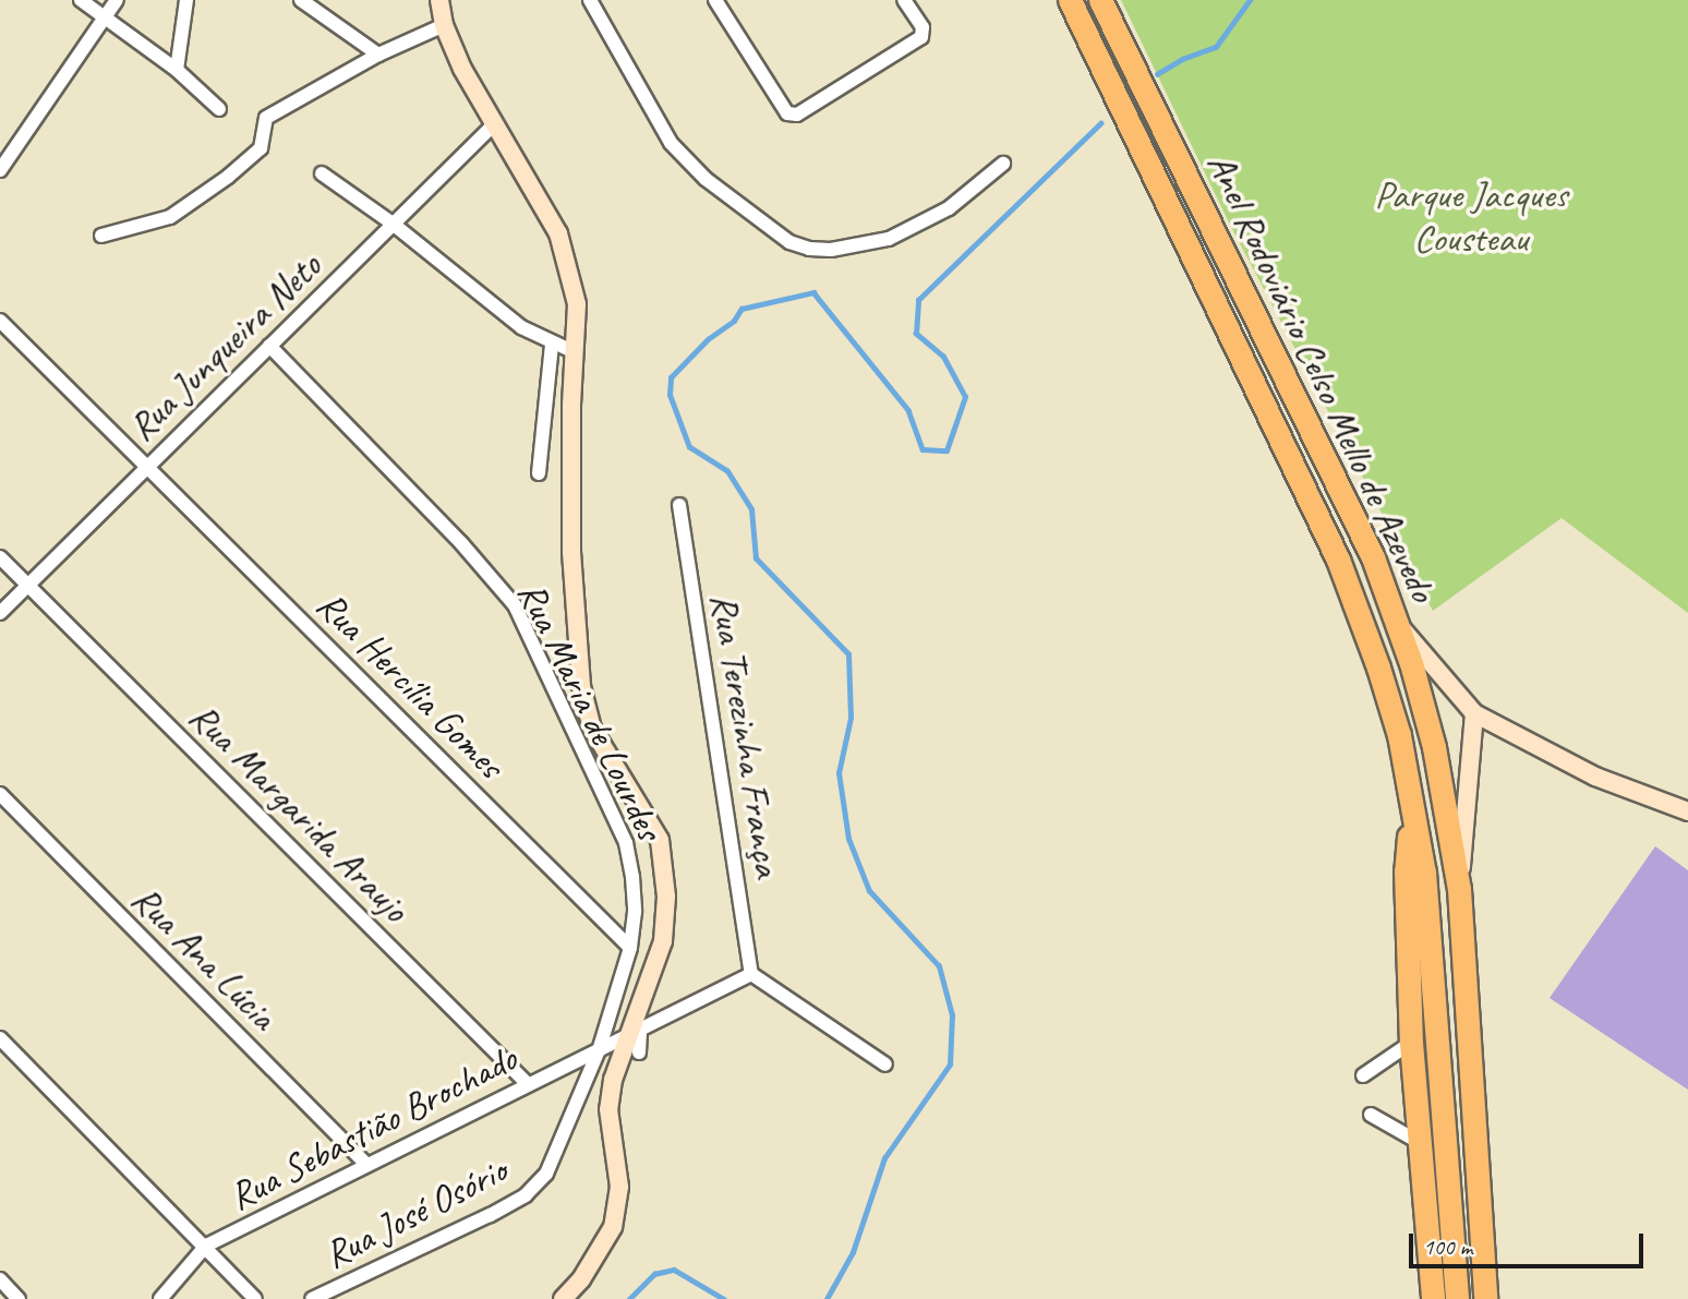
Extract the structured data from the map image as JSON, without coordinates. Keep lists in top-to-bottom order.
{
  "streets": {
    "highway": ["Anel Rodoviário Celso Mello de Azevedo"],
    "street": [
      "Rua Junqueira Neto",
      "Rua Hercília Gomes",
      "Rua Maria de Lourdes",
      "Rua Terezinha França",
      "Rua Margarida Araujo",
      "Rua Ana Lúcia",
      "Rua Sebastião Brochado",
      "Rua José Osório"
    ]
  },
  "crossings": [
    ["Rua Junqueira Neto", "Rua Hercília Gomes"],
    ["Rua Junqueira Neto", "Rua Maria de Lourdes"],
    ["Rua Junqueira Neto", "Rua Margarida Araujo"],
    ["Rua Hercília Gomes", "Rua Maria de Lourdes"],
    ["Rua Maria de Lourdes", "Rua Sebastião Brochado"],
    ["Rua Maria de Lourdes", "Rua José Osório"],
    ["Rua Terezinha França", "Rua Sebastião Brochado"],
    ["Rua Margarida Araujo", "Rua Sebastião Brochado"],
    ["Rua Ana Lúcia", "Rua Sebastião Brochado"],
    ["Rua Sebastião Brochado", "Rua José Osório"]
  ],
  "parks": ["Parque Jacques Cousteau"],
  "scale_bar": "100 m"
}
